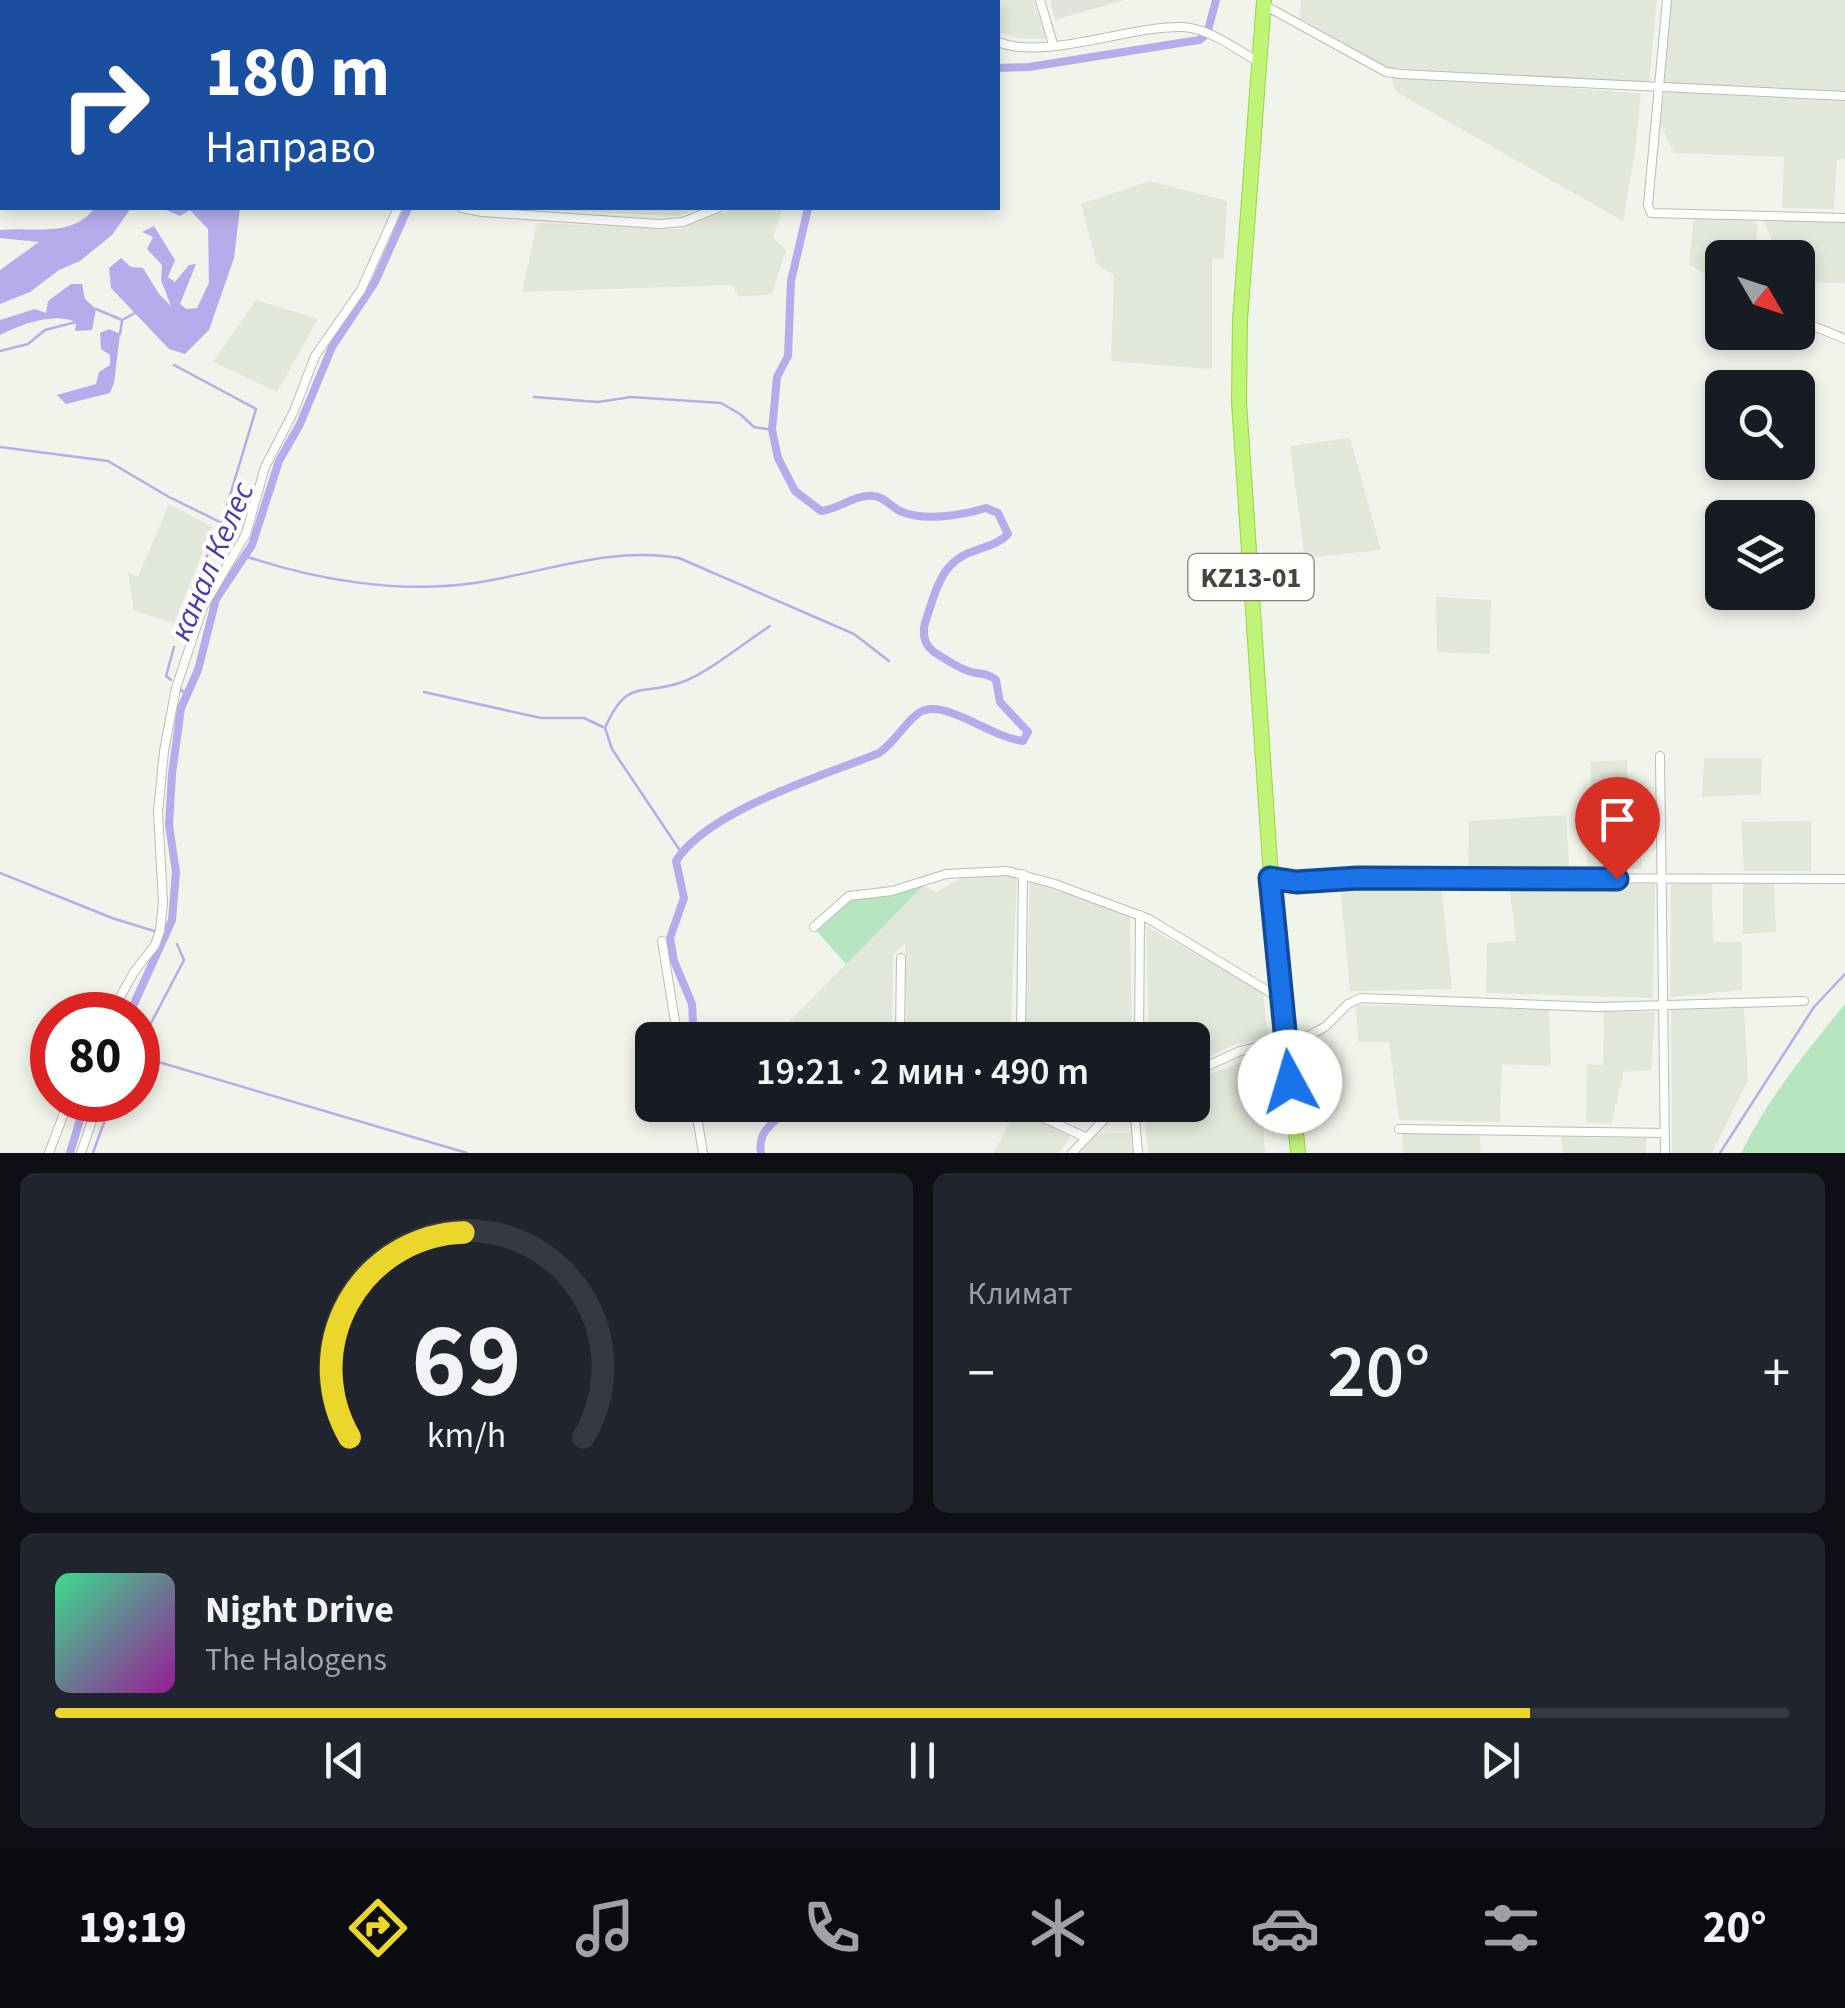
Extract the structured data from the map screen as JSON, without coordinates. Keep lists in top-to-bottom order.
{
  "streets": {
    "highway": ["KZ13-01"]
  },
  "water": ["канал Келес"],
  "north": "bottom right",
  "page": {
    "turn": ["180 m", "Направо"],
    "limit": "80",
    "trip": "19:21 · 2 мин · 490 m",
    "tile": "Климат",
    "heat": ["−", "20°", "+"],
    "song": ["Night Drive", "The Halogens"],
    "tabs": ["19:19", "20°"],
    "gauge": ["69", "km/h"]
  }
}
